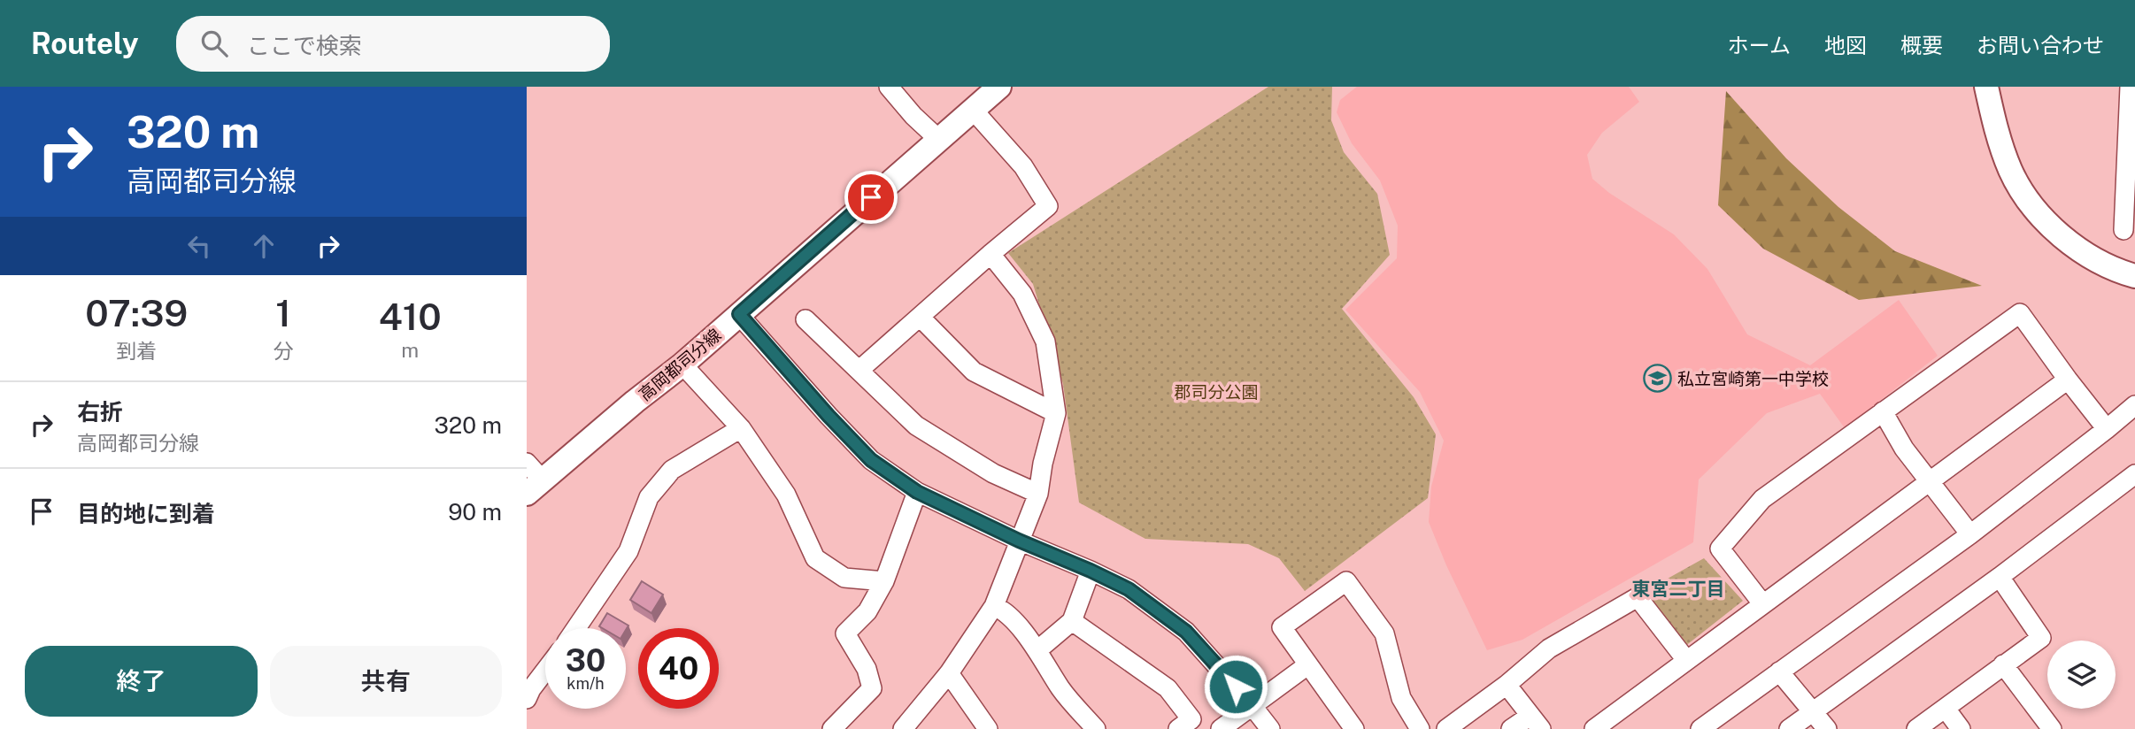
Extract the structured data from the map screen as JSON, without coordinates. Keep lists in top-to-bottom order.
{
  "streets": {
    "main road": ["高岡都司分線"]
  },
  "districts": ["東宮二丁目"],
  "parks": ["郡司分公園"],
  "places": {
    "school or university": ["私立宮崎第一中学校"]
  },
  "page": {
    "header": "Routely",
    "search": "ここで検索",
    "nav": [
      "ホーム",
      "地図",
      "概要",
      "お問い合わせ"
    ],
    "turn": ["320 m", "高岡都司分線"],
    "eta": [
      "07:39",
      "到着",
      "1",
      "分",
      "410",
      "m"
    ],
    "list": [
      {
        "name": "右折",
        "note": "高岡都司分線",
        "value": "320 m"
      },
      {
        "name": "目的地に到着",
        "value": "90 m"
      }
    ],
    "speed": "30 km/h",
    "limit": "40",
    "buttons": ["終了", "共有"]
  }
}
